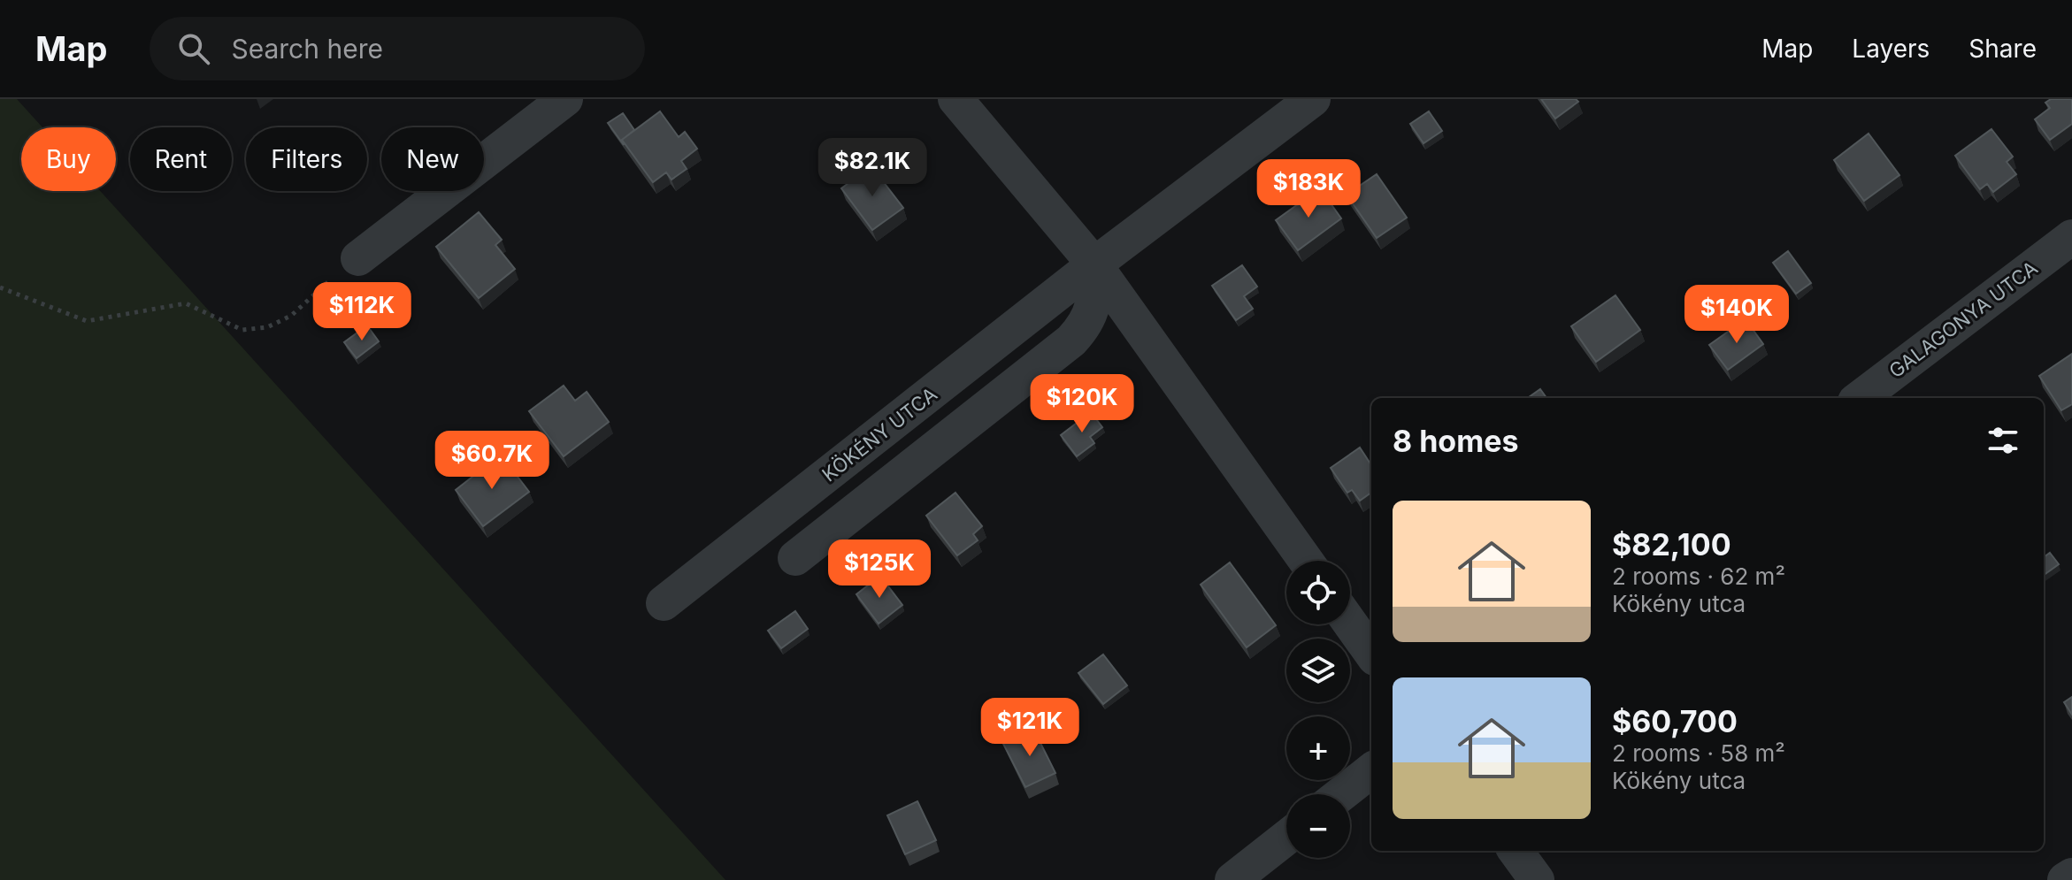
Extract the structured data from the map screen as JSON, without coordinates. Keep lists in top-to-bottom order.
{
  "streets": {
    "street": ["GALAGONYA UTCA", "KÖKÉNY UTCA"]
  },
  "page": {
    "header": "Map",
    "search": "Search here",
    "nav": ["Map", "Layers", "Share"],
    "chip": [
      "Buy",
      "Rent",
      "Filters",
      "New"
    ],
    "price": [
      "$82.1K",
      "$183K",
      "$112K",
      "$140K",
      "$120K",
      "$60.7K",
      "$125K",
      "$121K"
    ],
    "heading": "8 homes",
    "list": [
      {
        "name": "$82,100",
        "note": "2 rooms · 62 m² · Kökény utca"
      },
      {
        "name": "$60,700",
        "note": "2 rooms · 58 m² · Kökény utca"
      }
    ],
    "map_buttons": ["+", "−"]
  }
}
